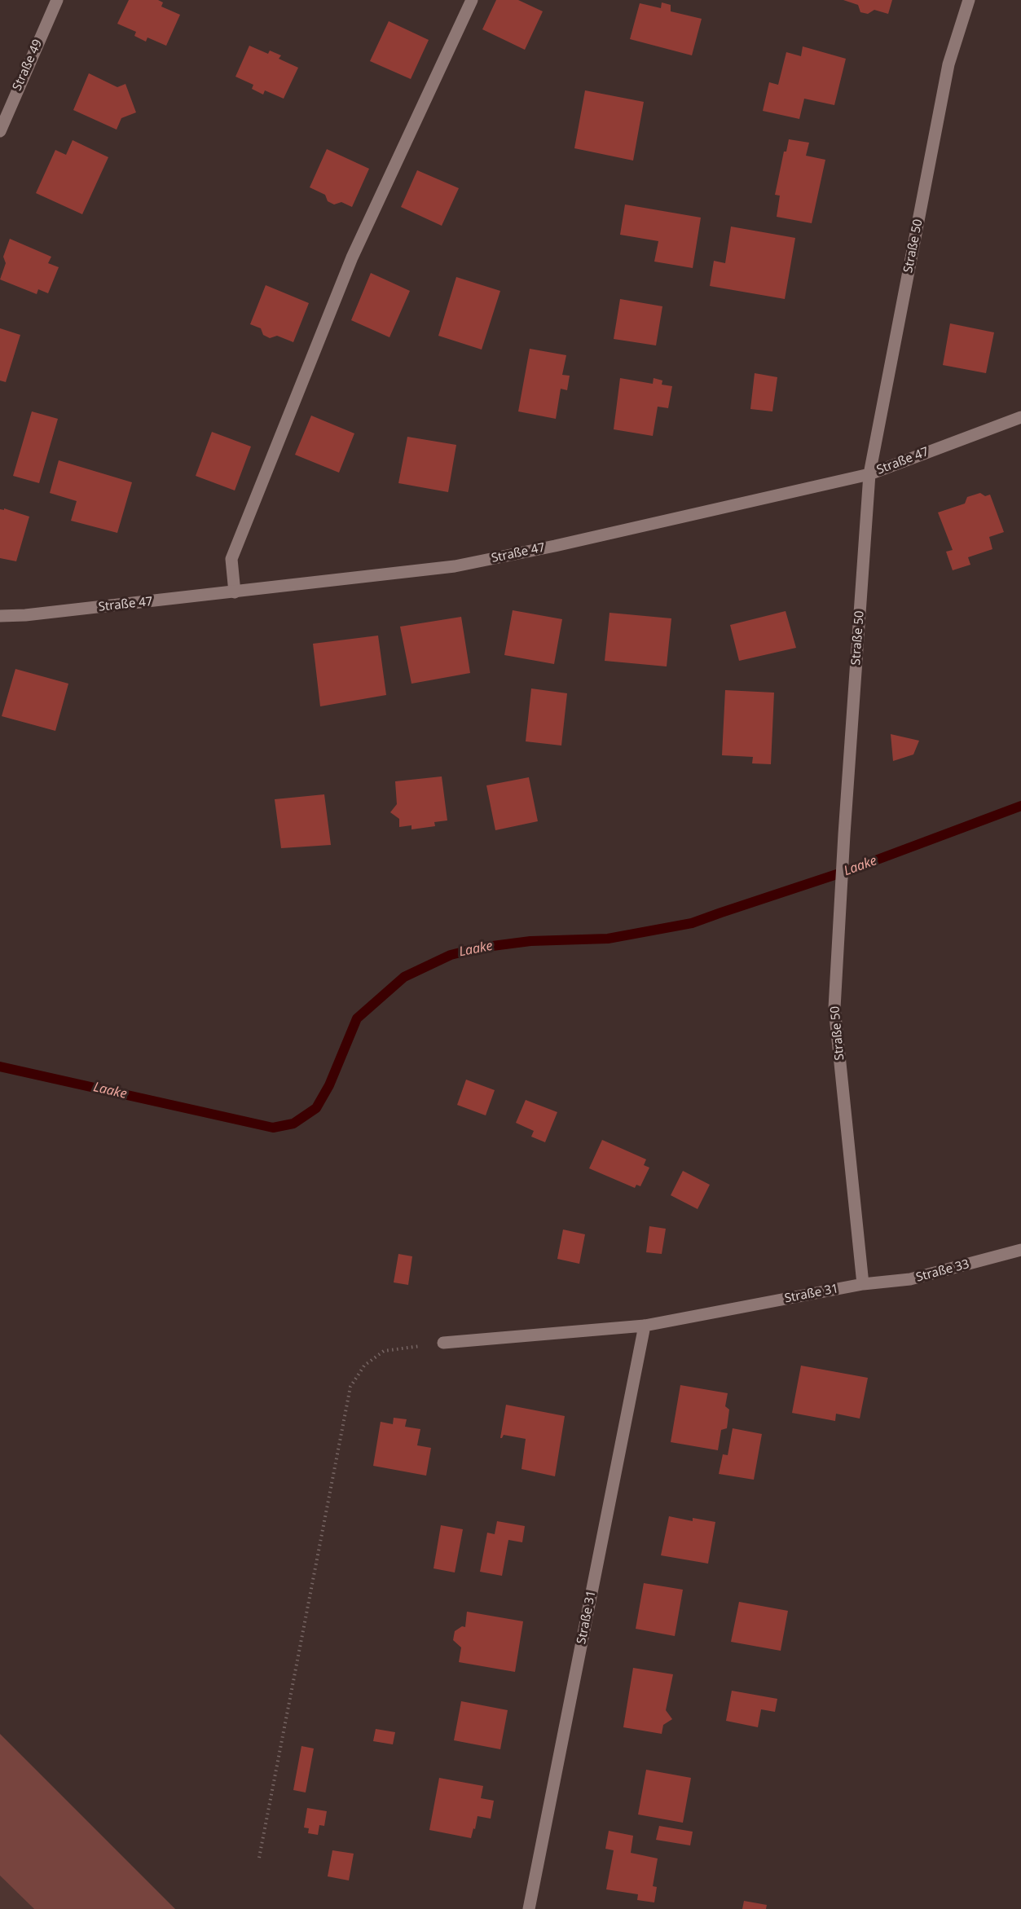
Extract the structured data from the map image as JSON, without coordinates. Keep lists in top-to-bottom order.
{
  "streets": {
    "street": [
      "Straße 49",
      "Straße 50",
      "Straße 47",
      "Straße 33",
      "Straße 31"
    ]
  },
  "crossings": [
    ["Straße 50", "Straße 47"],
    ["Straße 50", "Straße 33"],
    ["Straße 50", "Straße 31"],
    ["Straße 33", "Straße 31"]
  ],
  "water": ["Laake"]
}
